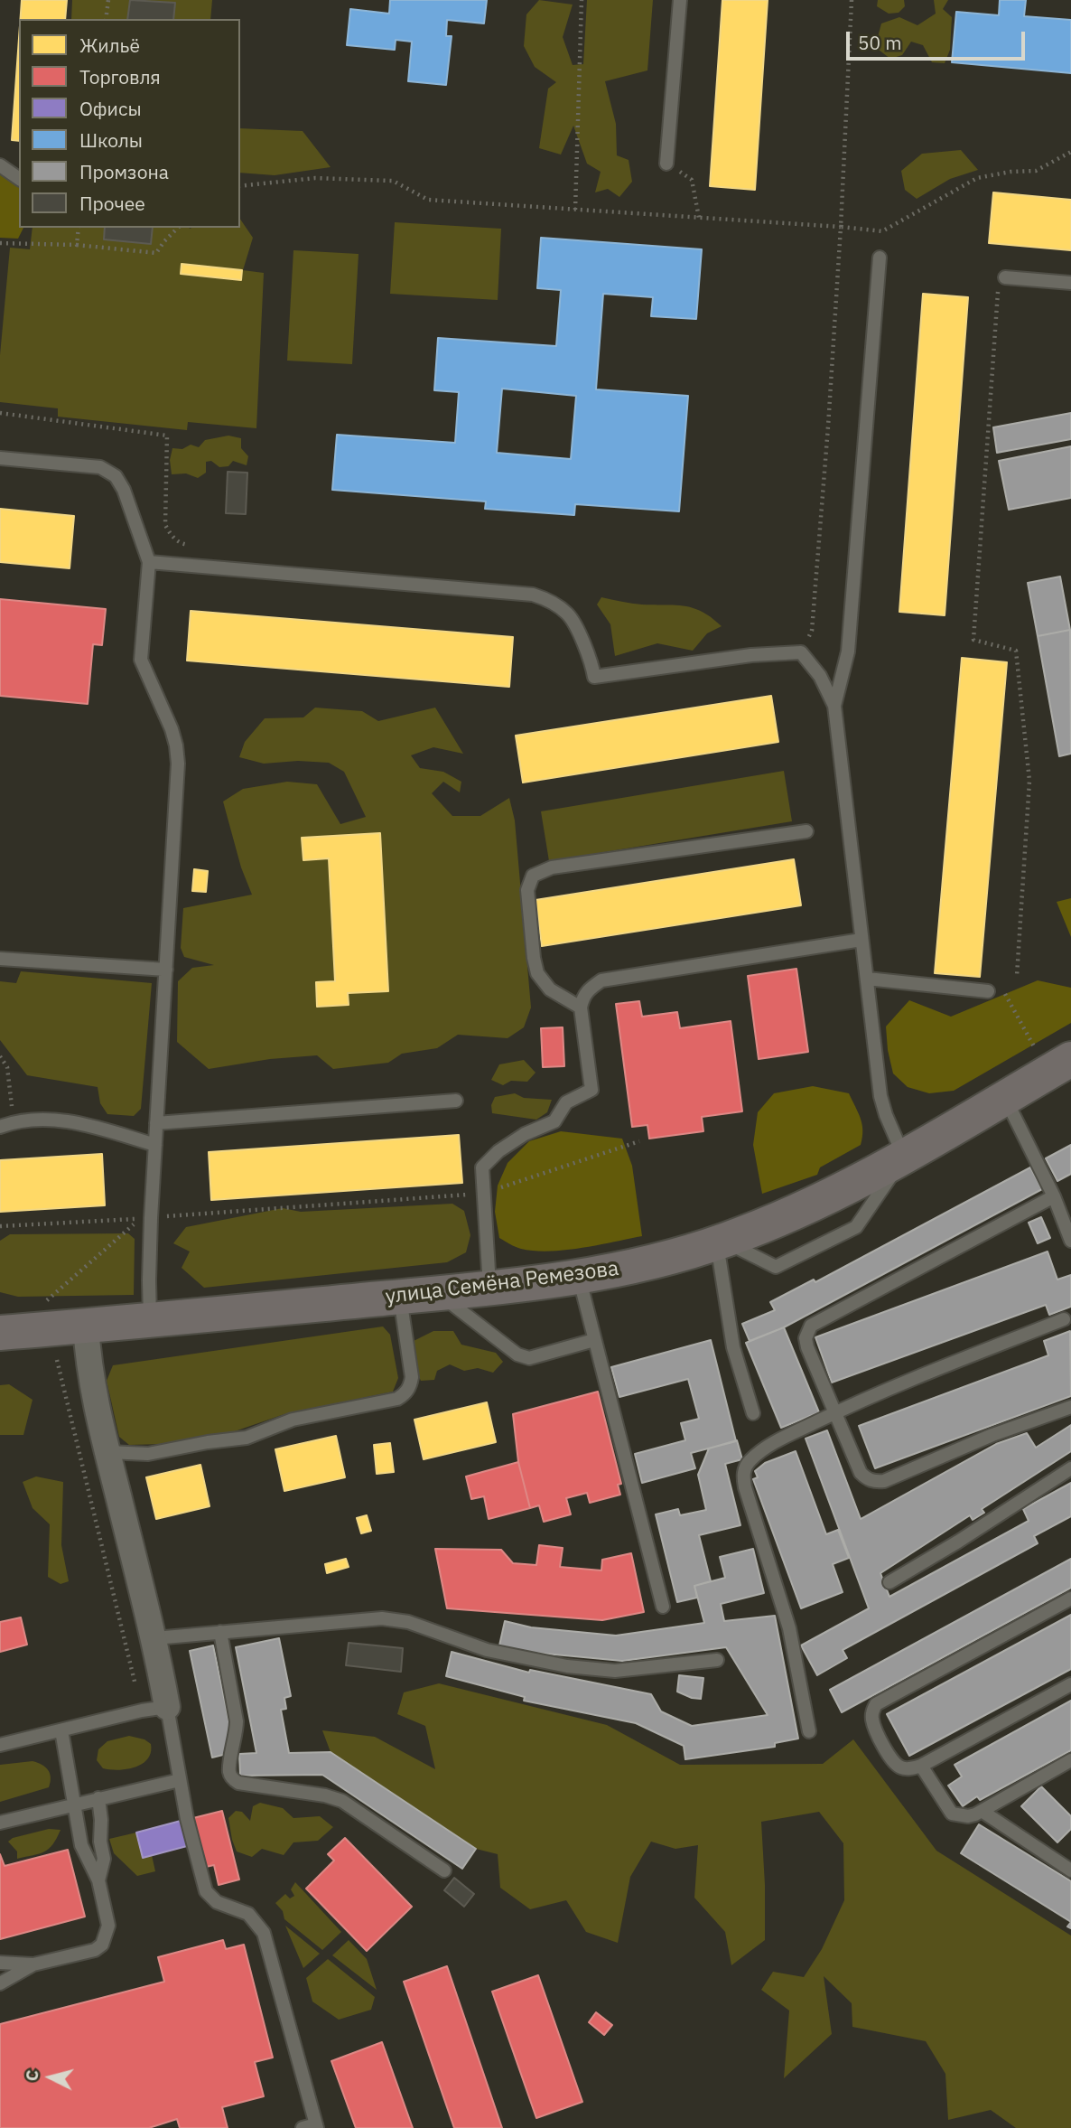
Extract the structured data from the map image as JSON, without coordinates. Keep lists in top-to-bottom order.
{
  "streets": {
    "main road": ["улица Семёна Ремезова"]
  },
  "legend": [
    "Жильё",
    "Торговля",
    "Офисы",
    "Школы",
    "Промзона",
    "Прочее"
  ],
  "scale_bar": "50 m",
  "north": "left"
}
